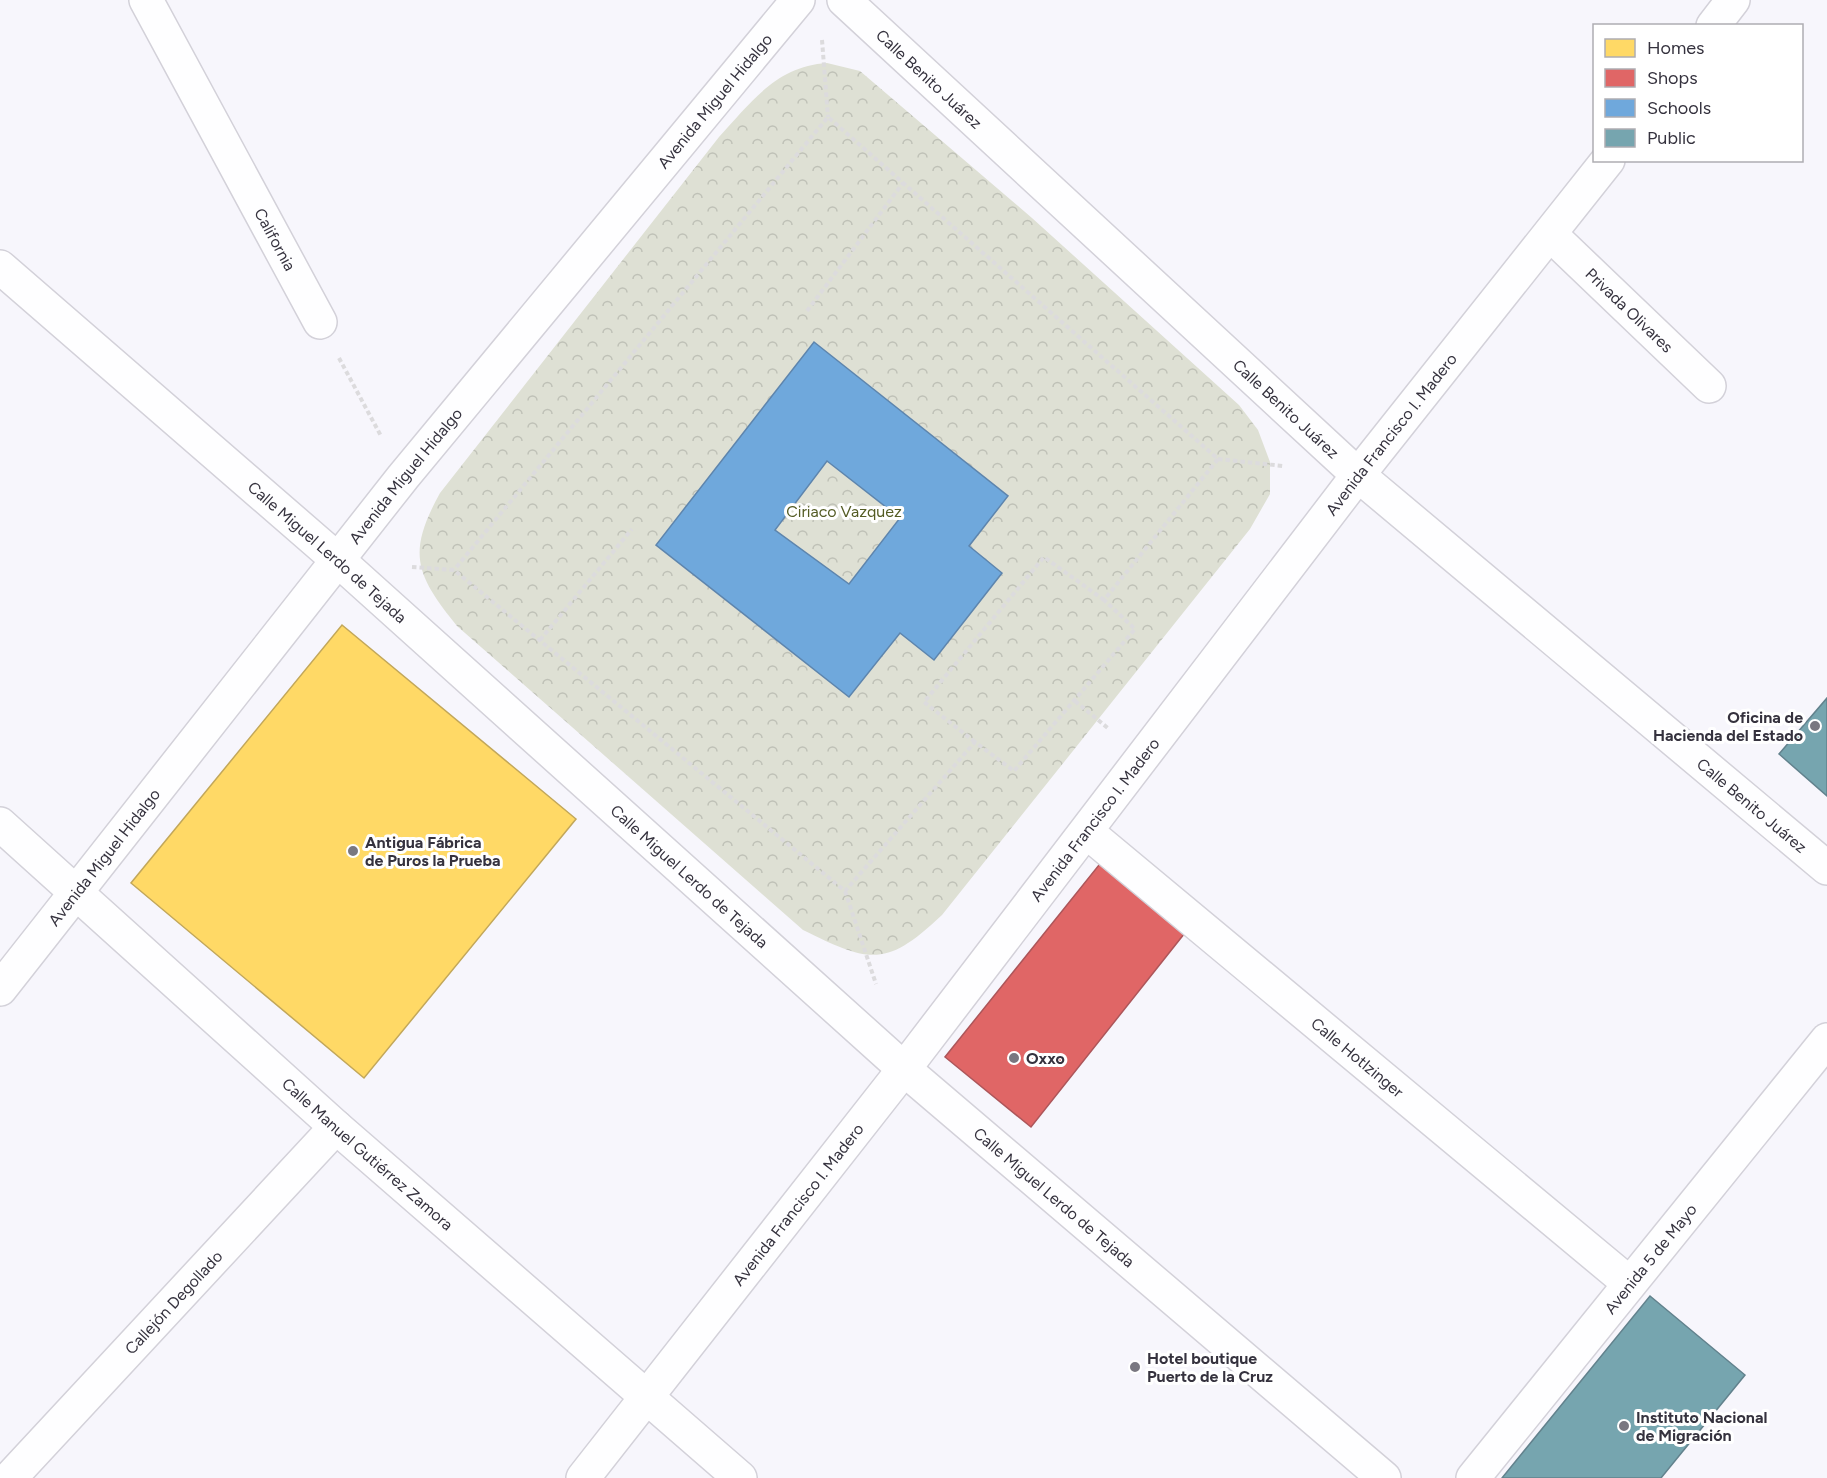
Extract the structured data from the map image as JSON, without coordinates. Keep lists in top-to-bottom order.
{
  "streets": {
    "street": [
      "Calle Benito Juárez",
      "Avenida Miguel Hidalgo",
      "California",
      "Privada Olivares",
      "Avenida Francisco I. Madero",
      "Calle Miguel Lerdo de Tejada",
      "Calle Hotlzinger",
      "Calle Manuel Gutiérrez Zamora",
      "Avenida 5 de Mayo",
      "Callejón Degollado"
    ]
  },
  "crossings": [
    ["Calle Benito Juárez", "Avenida Francisco I. Madero"],
    ["Avenida Miguel Hidalgo", "Calle Miguel Lerdo de Tejada"],
    ["Avenida Miguel Hidalgo", "Calle Manuel Gutiérrez Zamora"],
    ["Privada Olivares", "Avenida Francisco I. Madero"],
    ["Avenida Francisco I. Madero", "Calle Miguel Lerdo de Tejada"],
    ["Avenida Francisco I. Madero", "Calle Hotlzinger"],
    ["Avenida Francisco I. Madero", "Calle Manuel Gutiérrez Zamora"],
    ["Calle Hotlzinger", "Avenida 5 de Mayo"],
    ["Calle Manuel Gutiérrez Zamora", "Callejón Degollado"]
  ],
  "parks": ["Ciriaco Vazquez"],
  "places": [
    "Oficina de Hacienda del Estado",
    "Antigua Fábrica de Puros la Prueba",
    "Oxxo",
    "Hotel boutique Puerto de la Cruz",
    "Instituto Nacional de Migración"
  ],
  "legend": [
    "Homes",
    "Shops",
    "Schools",
    "Public"
  ]
}
